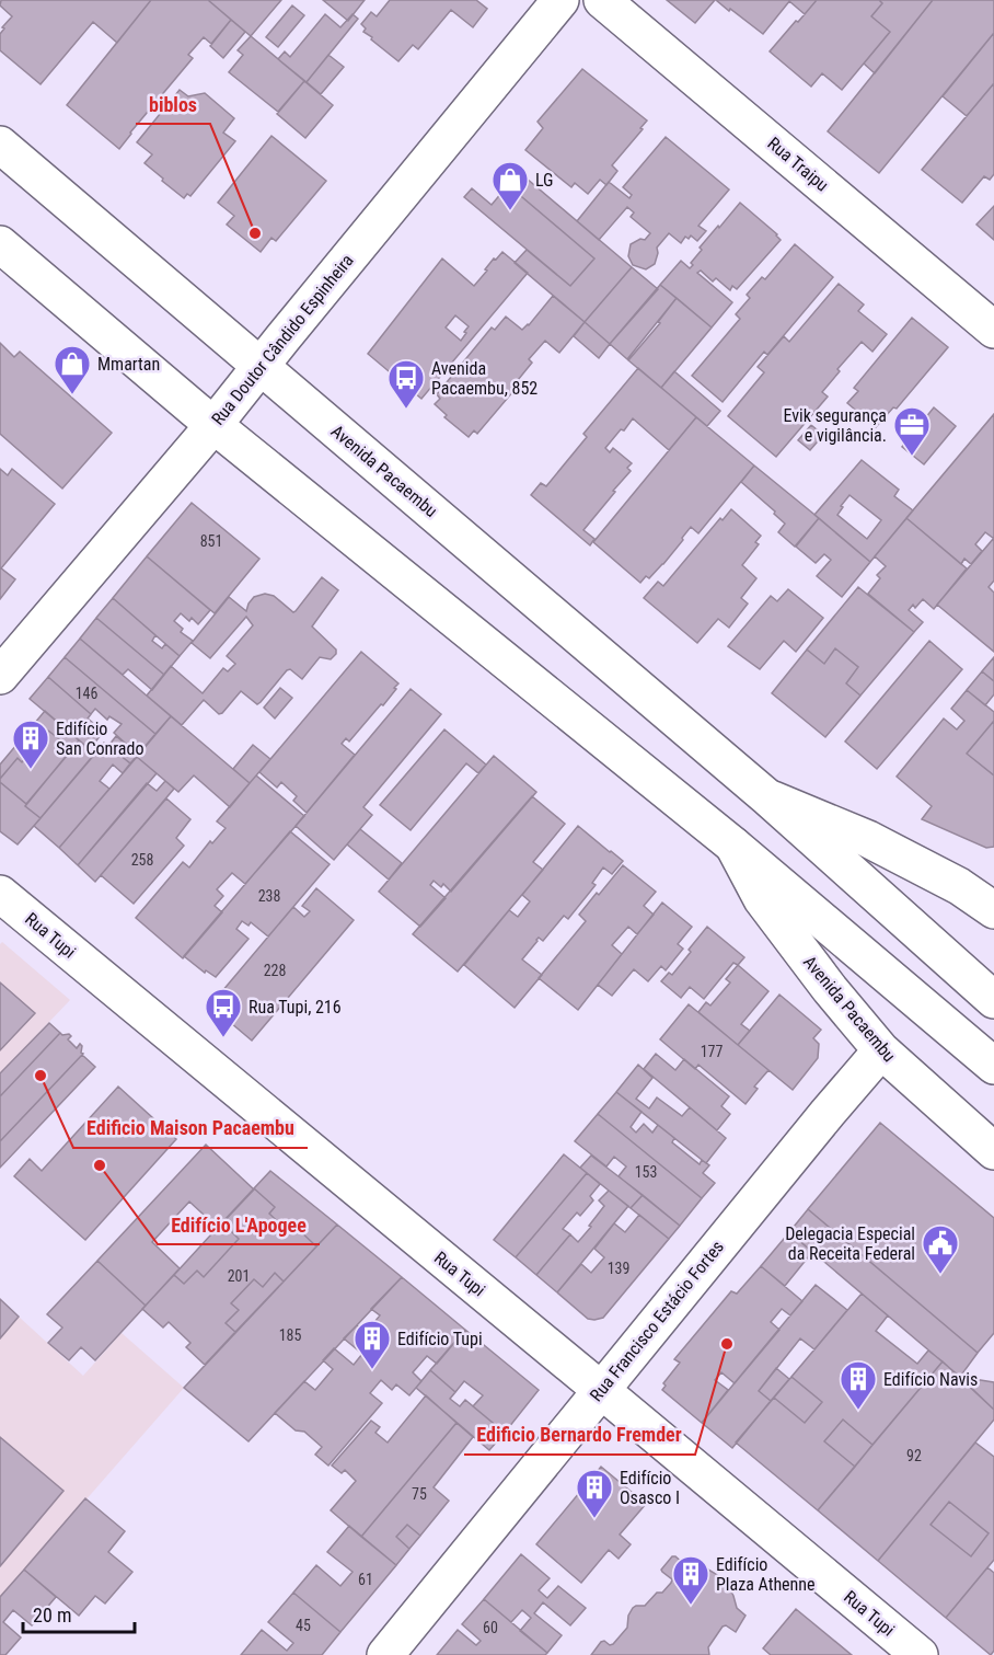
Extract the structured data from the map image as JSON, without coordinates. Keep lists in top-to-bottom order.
{
  "streets": {
    "street": [
      "Rua Traipu",
      "Rua Doutor Cândido Espinheira",
      "Avenida Pacaembu",
      "Rua Tupi",
      "Rua Francisco Estácio Fortes"
    ]
  },
  "crossings": [
    ["Rua Doutor Cândido Espinheira", "Avenida Pacaembu"],
    ["Avenida Pacaembu", "Rua Francisco Estácio Fortes"],
    ["Rua Tupi", "Rua Francisco Estácio Fortes"]
  ],
  "places": {
    "shop": ["LG", "Mmartan"],
    "other": [
      "biblos",
      "Edificio Maison Pacaembu",
      "Edifício L'Apogee",
      "Edificio Bernardo Fremder"
    ],
    "bus stop": ["Avenida Pacaembu, 852", "Rua Tupi, 216"],
    "office": ["Evik segurança e vigilância."],
    "building": [
      "Edifício San Conrado",
      "Edifício Tupi",
      "Edifício Navis",
      "Edifício Osasco I",
      "Edifício Plaza Athenne"
    ],
    "public building": ["Delegacia Especial da Receita Federal"]
  },
  "house_numbers": [
    "851",
    "146",
    "258",
    "238",
    "228",
    "177",
    "153",
    "139",
    "201",
    "185",
    "92",
    "75",
    "61",
    "45",
    "60"
  ],
  "scale_bar": "20 m"
}
